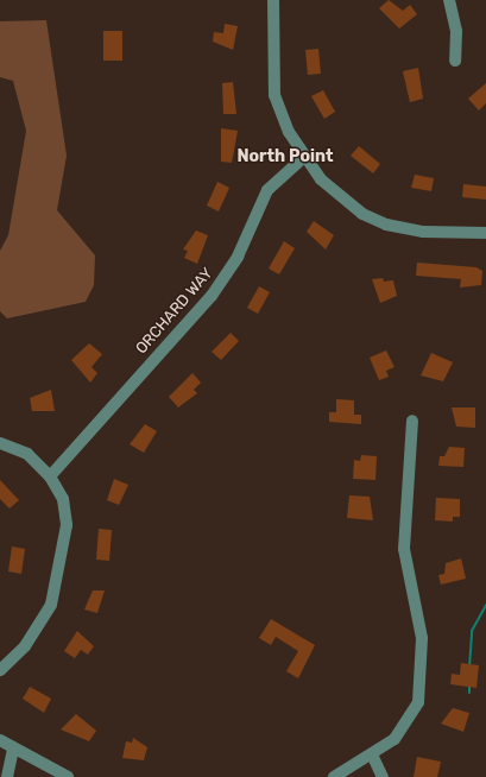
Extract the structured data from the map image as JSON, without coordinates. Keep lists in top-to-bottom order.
{
  "streets": {
    "street": ["ORCHARD WAY"]
  },
  "districts": ["North Point"]
}
